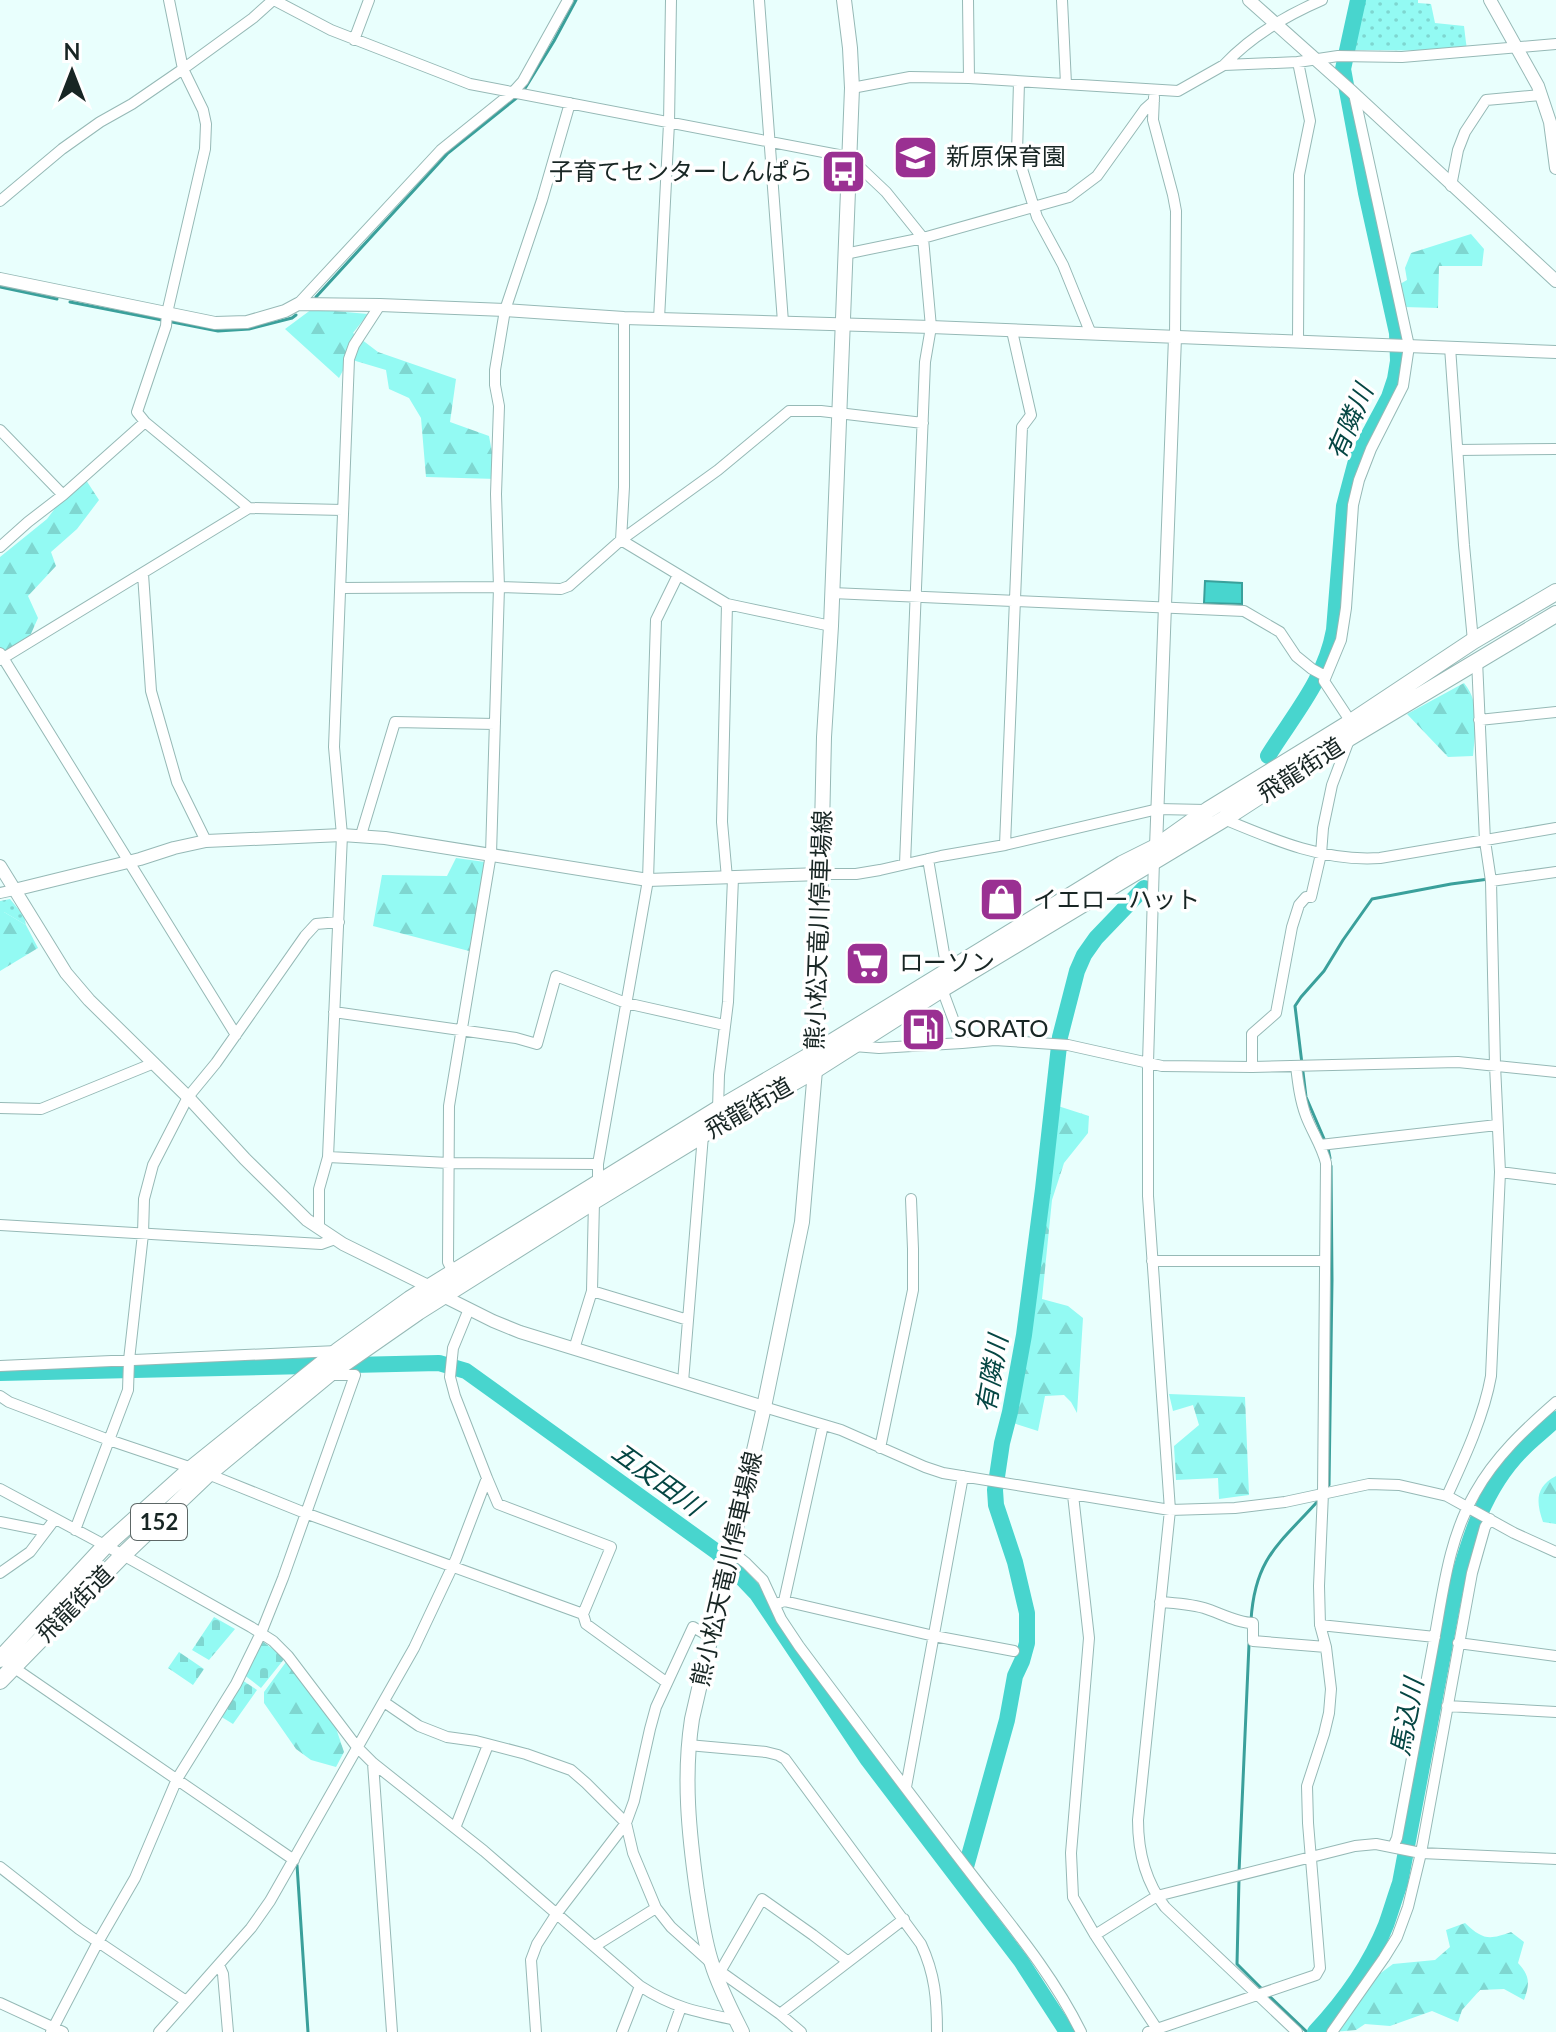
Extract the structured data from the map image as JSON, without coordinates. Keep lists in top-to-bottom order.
{
  "streets": {
    "highway": ["飛龍街道", "152"],
    "main road": ["熊小松天竜川停車場線"]
  },
  "crossings": [
    ["飛龍街道", "熊小松天竜川停車場線"]
  ],
  "water": ["有隣川", "五反田川", "馬込川"],
  "places": {
    "school or university": ["新原保育園"],
    "bus stop": ["子育てセンターしんぱら"],
    "shop": ["イエローハット"],
    "supermarket": ["ローソン"],
    "fuel station": ["SORATO"]
  },
  "north": "top"
}
